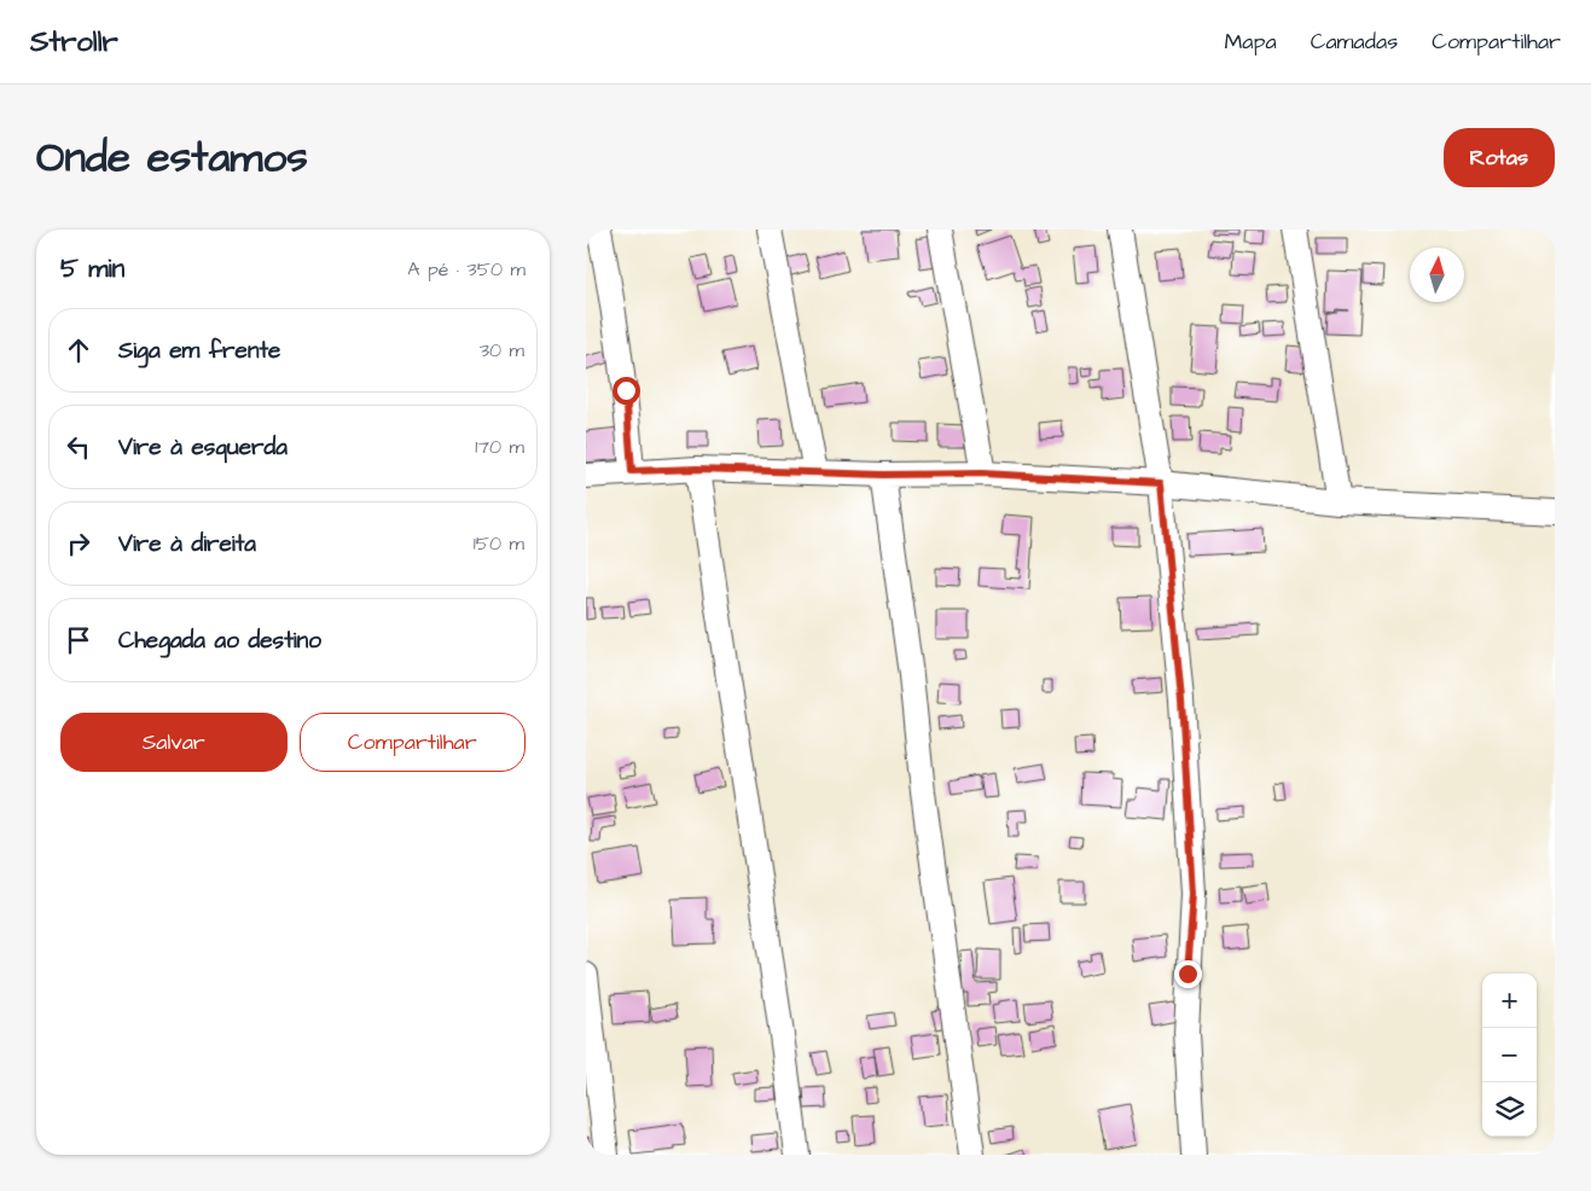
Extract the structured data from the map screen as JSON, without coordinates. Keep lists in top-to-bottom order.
{
  "north": "top",
  "page": {
    "header": "Strollr",
    "nav": ["Mapa", "Camadas", "Compartilhar"],
    "title": "Onde estamos",
    "buttons": [
      "Rotas",
      ["Salvar", "Compartilhar"]
    ],
    "heading": ["5 min", "A pé · 350 m"],
    "list": [
      ["Siga em frente", "30 m"],
      ["Vire à esquerda", "170 m"],
      ["Vire à direita", "150 m"],
      "Chegada ao destino"
    ],
    "map_buttons": ["+", "−"]
  }
}
